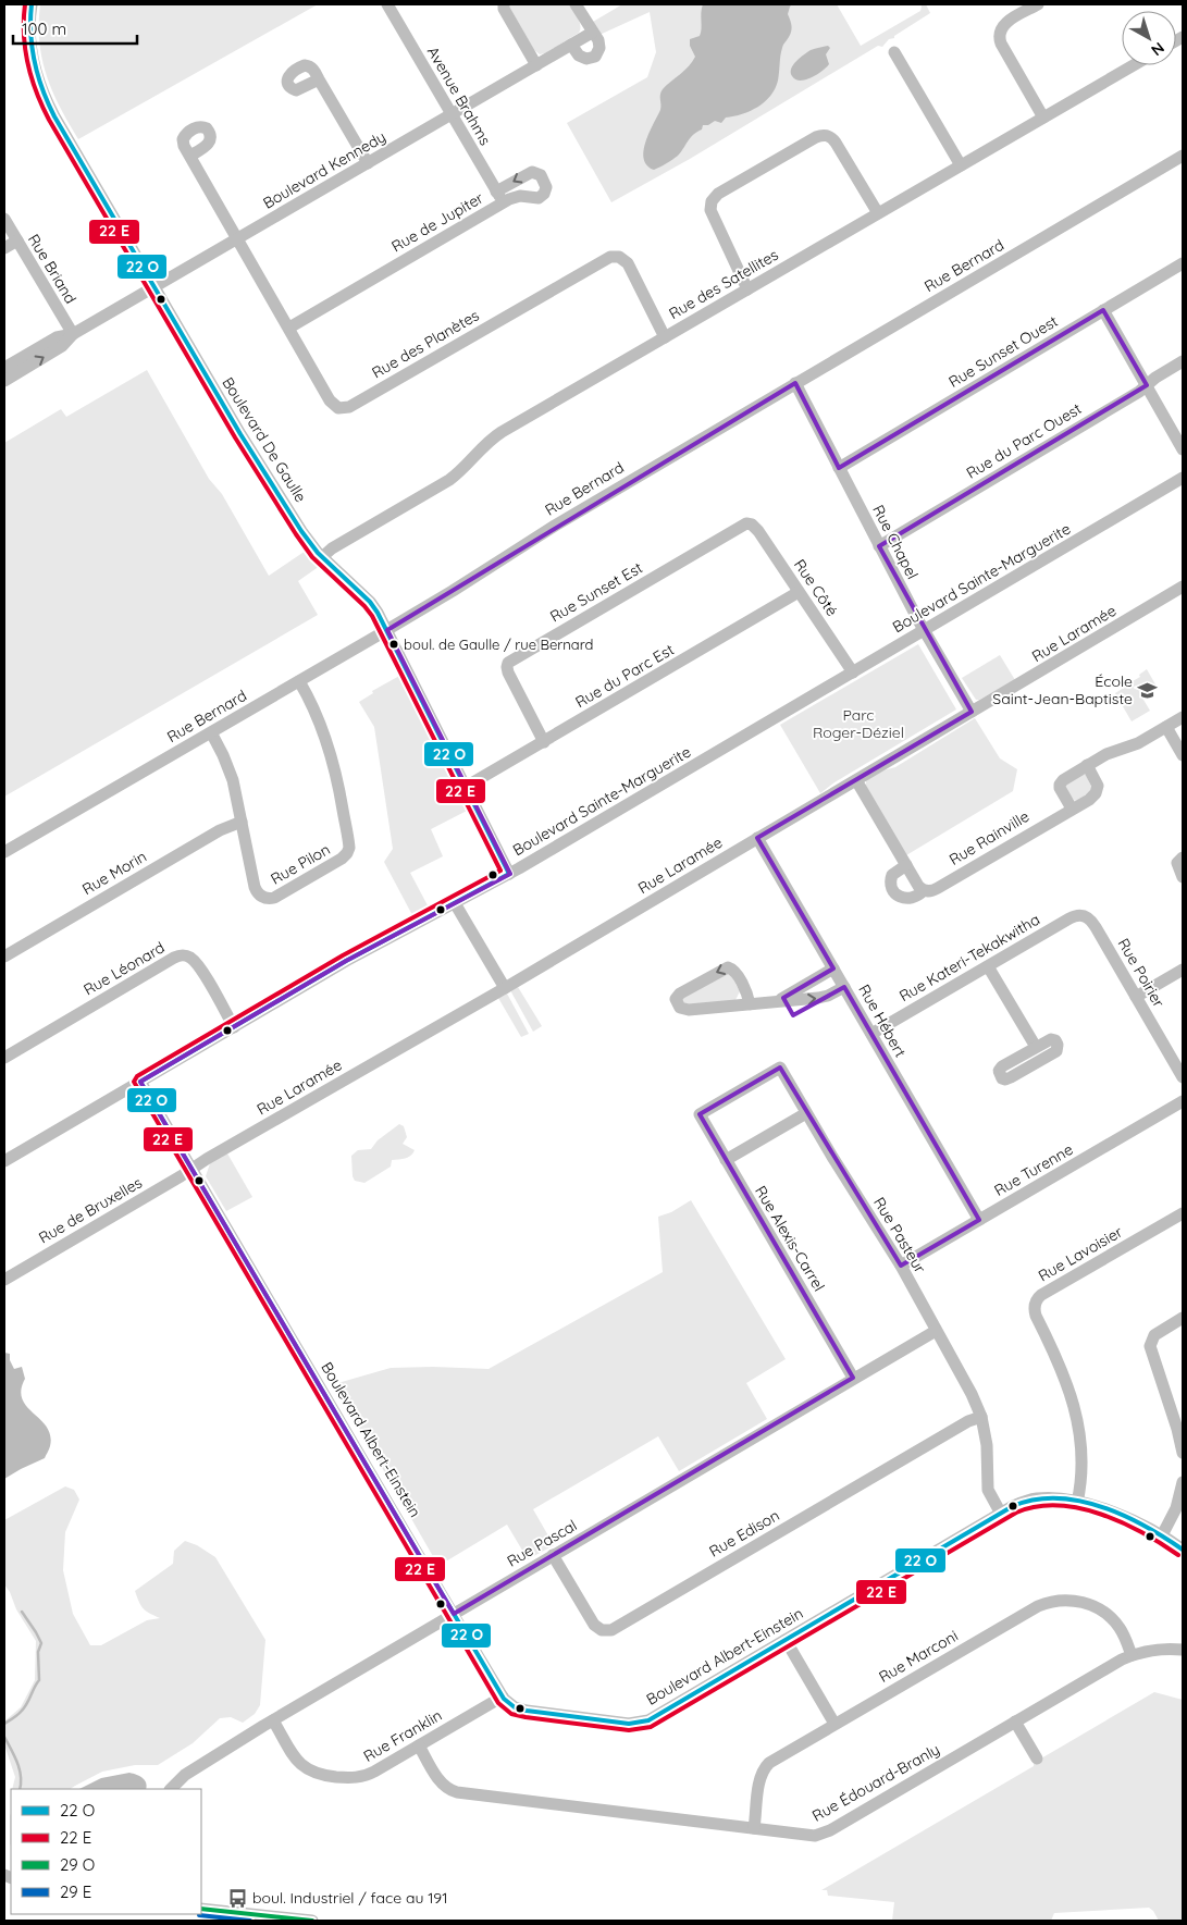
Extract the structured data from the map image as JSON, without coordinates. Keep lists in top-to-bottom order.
{
  "streets": {
    "street": [
      "Avenue Brahms",
      "Boulevard Kennedy",
      "Rue de Jupiter",
      "Rue Bernard",
      "Rue Briand",
      "Rue des Satellites",
      "Rue des Planètes",
      "Rue Sunset Ouest",
      "Boulevard De Gaulle",
      "Rue du Parc Ouest",
      "Rue Chapel",
      "Boulevard Sainte-Marguerite",
      "Rue Côté",
      "Rue Sunset Est",
      "Rue Laramée",
      "Rue du Parc Est",
      "Rue Rainville",
      "Rue Pilon",
      "Rue Morin",
      "Rue Kateri-Tekakwitha",
      "Rue Léonard",
      "Rue Poirier",
      "Rue Hébert",
      "Rue Turenne",
      "Rue de Bruxelles",
      "Rue Pasteur",
      "Rue Alexis-Carrel",
      "Rue Lavoisier",
      "Boulevard Albert-Einstein",
      "Rue Edison",
      "Rue Pascal",
      "Rue Marconi",
      "Rue Franklin",
      "Rue Édouard-Branly"
    ]
  },
  "crossings": [
    ["Avenue Brahms", "Boulevard Kennedy"],
    ["Avenue Brahms", "Rue de Jupiter"],
    ["Boulevard Kennedy", "Rue Briand"],
    ["Boulevard Kennedy", "Rue des Planètes"],
    ["Boulevard Kennedy", "Boulevard De Gaulle"],
    ["Rue de Jupiter", "Rue des Planètes"],
    ["Rue Bernard", "Boulevard De Gaulle"],
    ["Rue Bernard", "Rue Chapel"],
    ["Rue Bernard", "Rue Pilon"],
    ["Rue des Satellites", "Rue des Planètes"],
    ["Rue des Satellites", "Boulevard De Gaulle"],
    ["Rue Sunset Ouest", "Rue Chapel"],
    ["Boulevard De Gaulle", "Boulevard Sainte-Marguerite"],
    ["Boulevard De Gaulle", "Rue du Parc Est"],
    ["Rue du Parc Ouest", "Rue Chapel"],
    ["Rue Chapel", "Boulevard Sainte-Marguerite"],
    ["Rue Chapel", "Rue Laramée"],
    ["Boulevard Sainte-Marguerite", "Rue Côté"],
    ["Boulevard Sainte-Marguerite", "Rue Léonard"],
    ["Boulevard Sainte-Marguerite", "Boulevard Albert-Einstein"],
    ["Rue Côté", "Rue Sunset Est"],
    ["Rue Côté", "Rue du Parc Est"],
    ["Rue Sunset Est", "Rue du Parc Est"],
    ["Rue Laramée", "Rue Hébert"],
    ["Rue Laramée", "Rue de Bruxelles"],
    ["Rue Laramée", "Boulevard Albert-Einstein"],
    ["Rue Pilon", "Rue Morin"],
    ["Rue Kateri-Tekakwitha", "Rue Poirier"],
    ["Rue Kateri-Tekakwitha", "Rue Hébert"],
    ["Rue Hébert", "Rue Turenne"],
    ["Rue Turenne", "Rue Pasteur"],
    ["Rue de Bruxelles", "Boulevard Albert-Einstein"],
    ["Rue Pasteur", "Rue Alexis-Carrel"],
    ["Rue Pasteur", "Boulevard Albert-Einstein"],
    ["Rue Pasteur", "Rue Edison"],
    ["Rue Pasteur", "Rue Pascal"],
    ["Rue Alexis-Carrel", "Rue Pascal"],
    ["Rue Lavoisier", "Boulevard Albert-Einstein"],
    ["Boulevard Albert-Einstein", "Rue Pascal"],
    ["Boulevard Albert-Einstein", "Rue Franklin"],
    ["Rue Edison", "Rue Pascal"],
    ["Rue Pascal", "Rue Franklin"],
    ["Rue Marconi", "Rue Édouard-Branly"],
    ["Rue Franklin", "Rue Édouard-Branly"]
  ],
  "parks": ["Parc Roger-Déziel"],
  "places": {
    "other": ["boul. de Gaulle / rue Bernard"],
    "school or university": ["École Saint-Jean-Baptiste"],
    "bus stop": ["boul. Industriel / face au 191"]
  },
  "legend": [
    "22 O",
    "22 E",
    "29 O",
    "29 E"
  ],
  "scale_bar": "100 m",
  "north": "bottom right"
}
